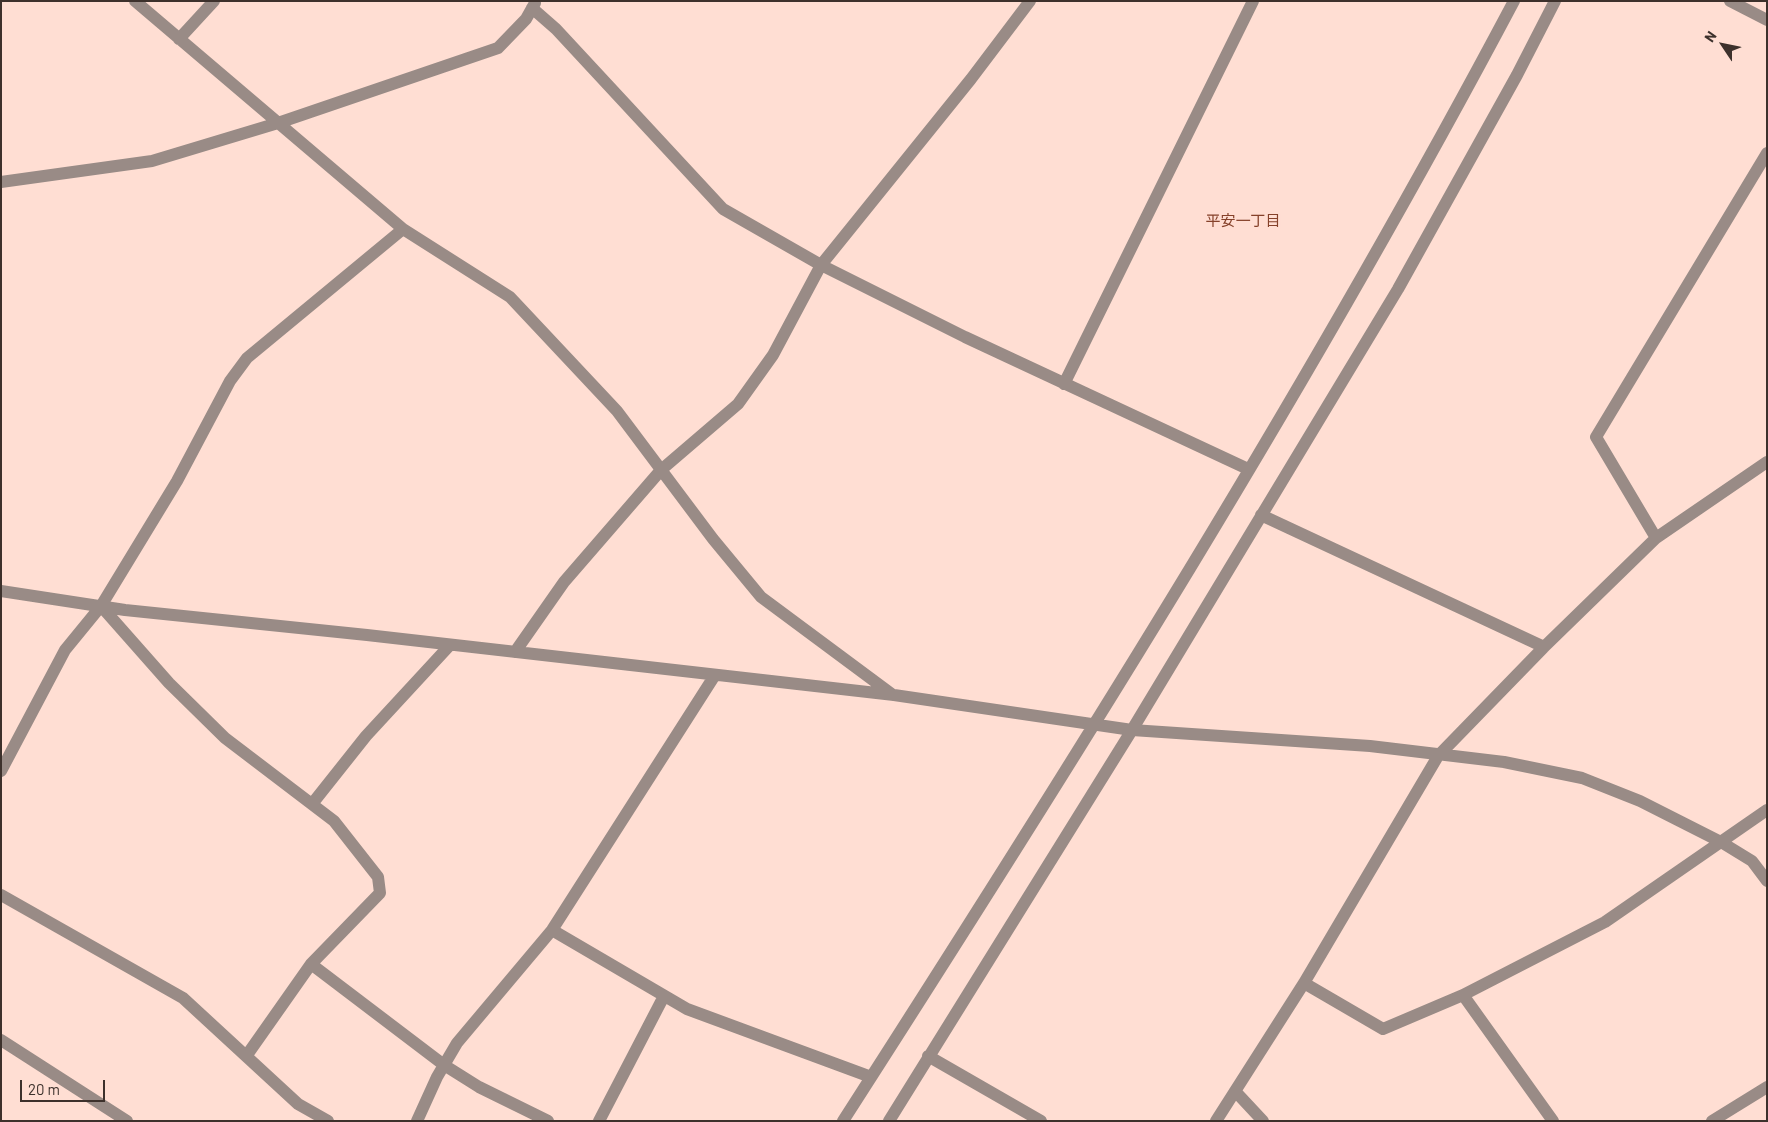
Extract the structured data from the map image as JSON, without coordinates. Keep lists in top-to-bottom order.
{
  "districts": ["平安一丁目"],
  "scale_bar": "20 m",
  "north": "top left"
}
